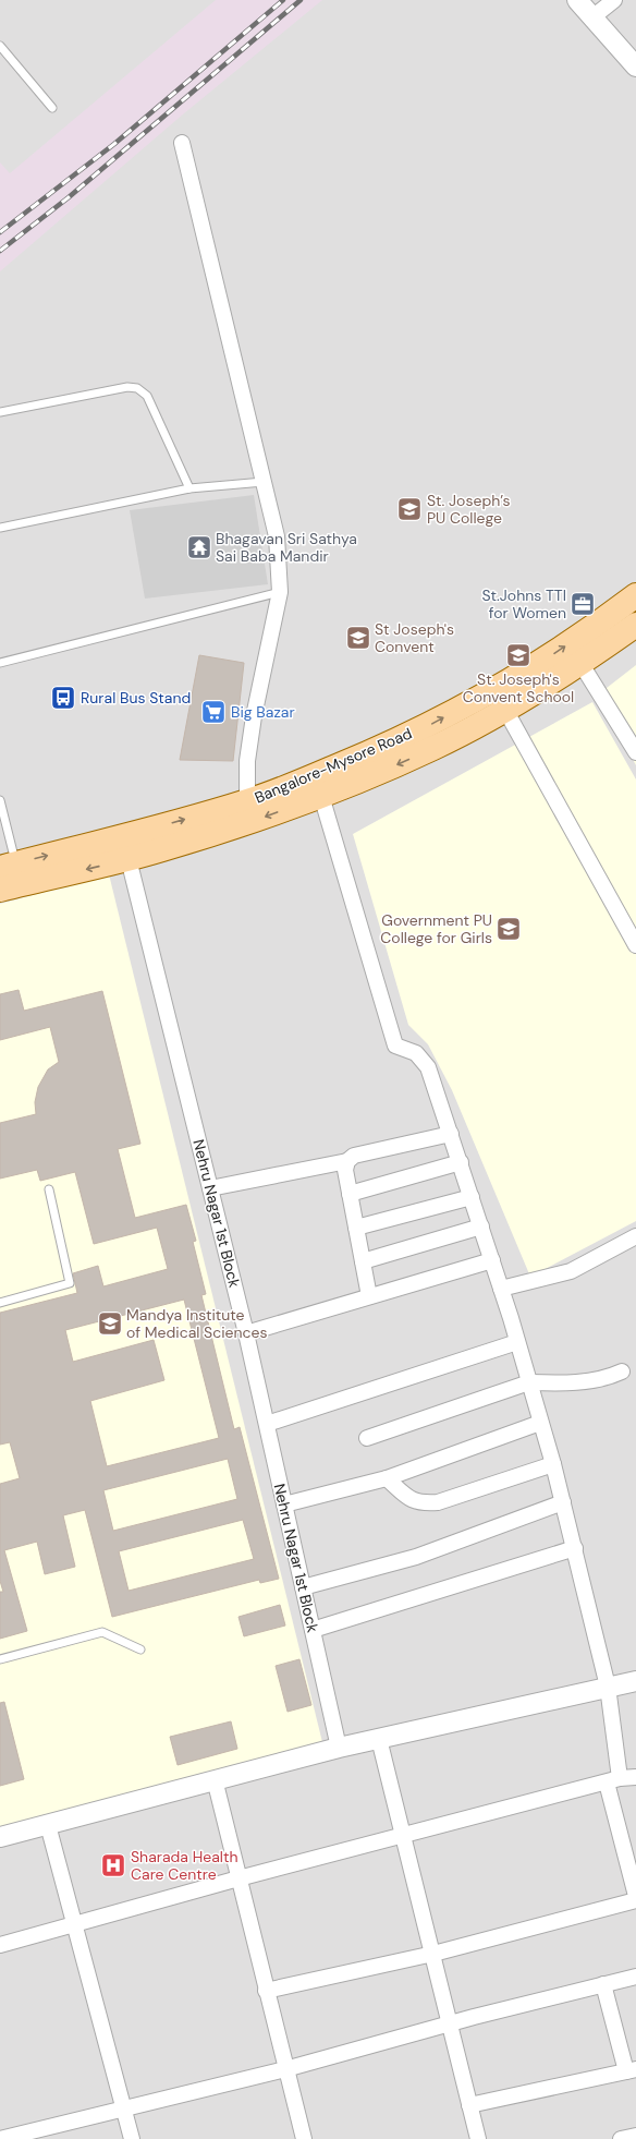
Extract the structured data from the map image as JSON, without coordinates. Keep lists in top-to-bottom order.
{
  "streets": {
    "main road": ["Bangalore-Mysore Road"],
    "street": ["Nehru Nagar 1st Block"]
  },
  "crossings": [
    ["Bangalore-Mysore Road", "Nehru Nagar 1st Block"]
  ],
  "places": {
    "school or university": [
      "St. Joseph’s PU College",
      "St Joseph's Convent",
      "St. Joseph's Convent School",
      "Government PU College for Girls",
      "Mandya Institute of Medical Sciences"
    ],
    "temple": ["Bhagavan Sri Sathya Sai Baba Mandir"],
    "office": ["St.Johns TTI for Women"],
    "bus stop": ["Rural Bus Stand"],
    "supermarket": ["Big Bazar"],
    "hospital": ["Sharada Health Care Centre"]
  }
}
